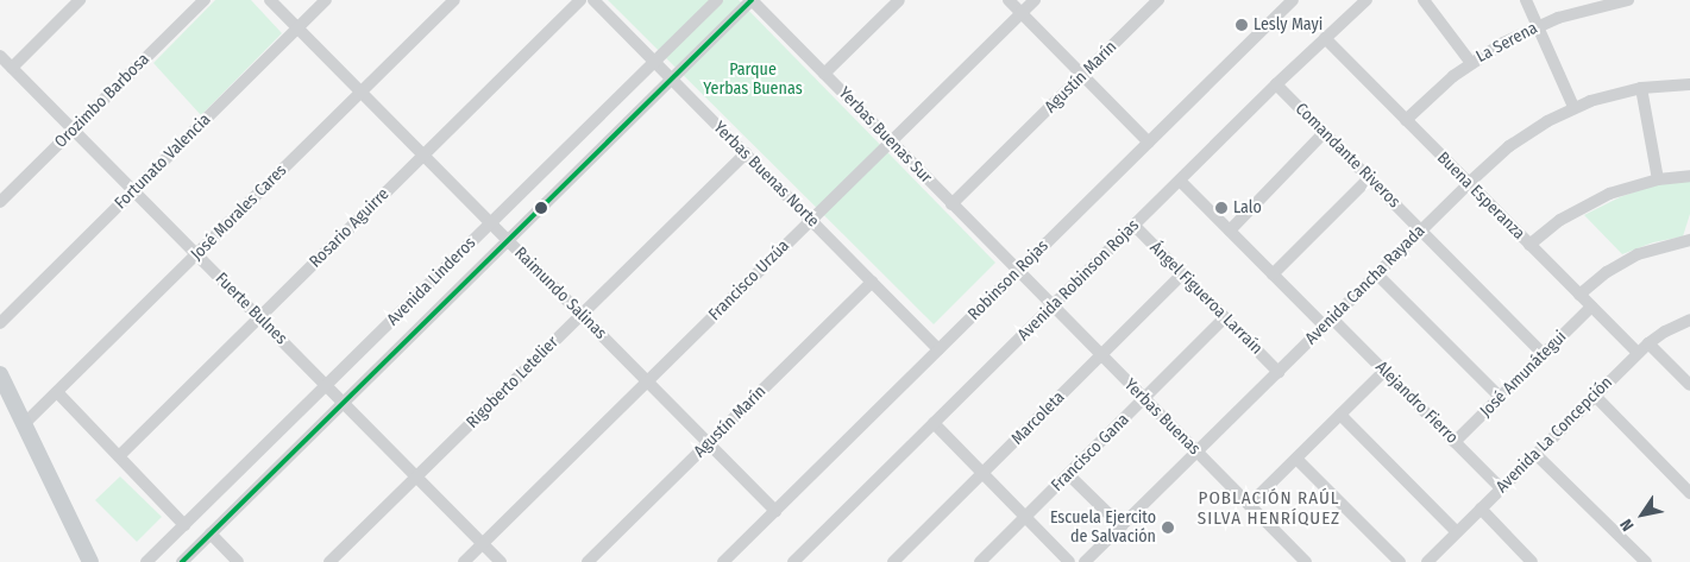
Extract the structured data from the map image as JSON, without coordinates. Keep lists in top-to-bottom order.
{
  "streets": {
    "street": [
      "La Serena",
      "Agustín Marín",
      "Orozimbo Barbosa",
      "Yerbas Buenas Sur",
      "Comandante Riveros",
      "Fortunato Valencia",
      "Yerbas Buenas Norte",
      "Buena Esperanza",
      "José Morales Cares",
      "Rosario Aguirre",
      "Francisco Urzúa",
      "Robinson Rojas",
      "Avenida Robinson Rojas",
      "Avenida Linderos",
      "Avenida Cancha Rayada",
      "Raimundo Salinas",
      "Ángel Figueroa Larraín",
      "Fuerte Bulnes",
      "José Amunátegui",
      "Rigoberto Letelier",
      "Alejandro Fierro",
      "Yerbas Buenas",
      "Marcoleta",
      "Avenida La Concepción",
      "Francisco Gana"
    ]
  },
  "crossings": [
    ["La Serena", "Buena Esperanza"],
    ["Agustín Marín", "Yerbas Buenas Sur"],
    ["Agustín Marín", "Yerbas Buenas Norte"],
    ["Agustín Marín", "Raimundo Salinas"],
    ["Orozimbo Barbosa", "Fuerte Bulnes"],
    ["Yerbas Buenas Sur", "Francisco Urzúa"],
    ["Yerbas Buenas Sur", "Robinson Rojas"],
    ["Yerbas Buenas Sur", "Avenida Linderos"],
    ["Yerbas Buenas Sur", "Yerbas Buenas"],
    ["Comandante Riveros", "Avenida Robinson Rojas"],
    ["Comandante Riveros", "Avenida Cancha Rayada"],
    ["Comandante Riveros", "José Amunátegui"],
    ["Fortunato Valencia", "Raimundo Salinas"],
    ["Fortunato Valencia", "Fuerte Bulnes"],
    ["Yerbas Buenas Norte", "Francisco Urzúa"],
    ["Yerbas Buenas Norte", "Robinson Rojas"],
    ["Yerbas Buenas Norte", "Avenida Linderos"],
    ["Yerbas Buenas Norte", "Rigoberto Letelier"],
    ["Buena Esperanza", "Avenida Robinson Rojas"],
    ["Buena Esperanza", "Avenida Cancha Rayada"],
    ["Buena Esperanza", "José Amunátegui"],
    ["Buena Esperanza", "Avenida La Concepción"],
    ["José Morales Cares", "Raimundo Salinas"],
    ["José Morales Cares", "Fuerte Bulnes"],
    ["Rosario Aguirre", "Raimundo Salinas"],
    ["Rosario Aguirre", "Fuerte Bulnes"],
    ["Francisco Urzúa", "Raimundo Salinas"],
    ["Francisco Urzúa", "Fuerte Bulnes"],
    ["Robinson Rojas", "Raimundo Salinas"],
    ["Robinson Rojas", "Yerbas Buenas"],
    ["Avenida Robinson Rojas", "Ángel Figueroa Larraín"],
    ["Avenida Robinson Rojas", "Alejandro Fierro"],
    ["Avenida Robinson Rojas", "Yerbas Buenas"],
    ["Avenida Linderos", "Raimundo Salinas"],
    ["Avenida Linderos", "Fuerte Bulnes"],
    ["Avenida Cancha Rayada", "Ángel Figueroa Larraín"],
    ["Avenida Cancha Rayada", "Alejandro Fierro"],
    ["Avenida Cancha Rayada", "Yerbas Buenas"],
    ["Raimundo Salinas", "Rigoberto Letelier"],
    ["Ángel Figueroa Larraín", "Marcoleta"],
    ["Ángel Figueroa Larraín", "Francisco Gana"],
    ["Fuerte Bulnes", "Rigoberto Letelier"],
    ["José Amunátegui", "Alejandro Fierro"],
    ["Alejandro Fierro", "Avenida La Concepción"],
    ["Yerbas Buenas", "Marcoleta"],
    ["Yerbas Buenas", "Francisco Gana"]
  ],
  "districts": ["POBLACIÓN RAÚL SILVA HENRÍQUEZ"],
  "parks": ["Parque Yerbas Buenas"],
  "places": ["Lesly Mayi", "Lalo", "Escuela Ejercito de Salvación"],
  "north": "bottom left"
}
